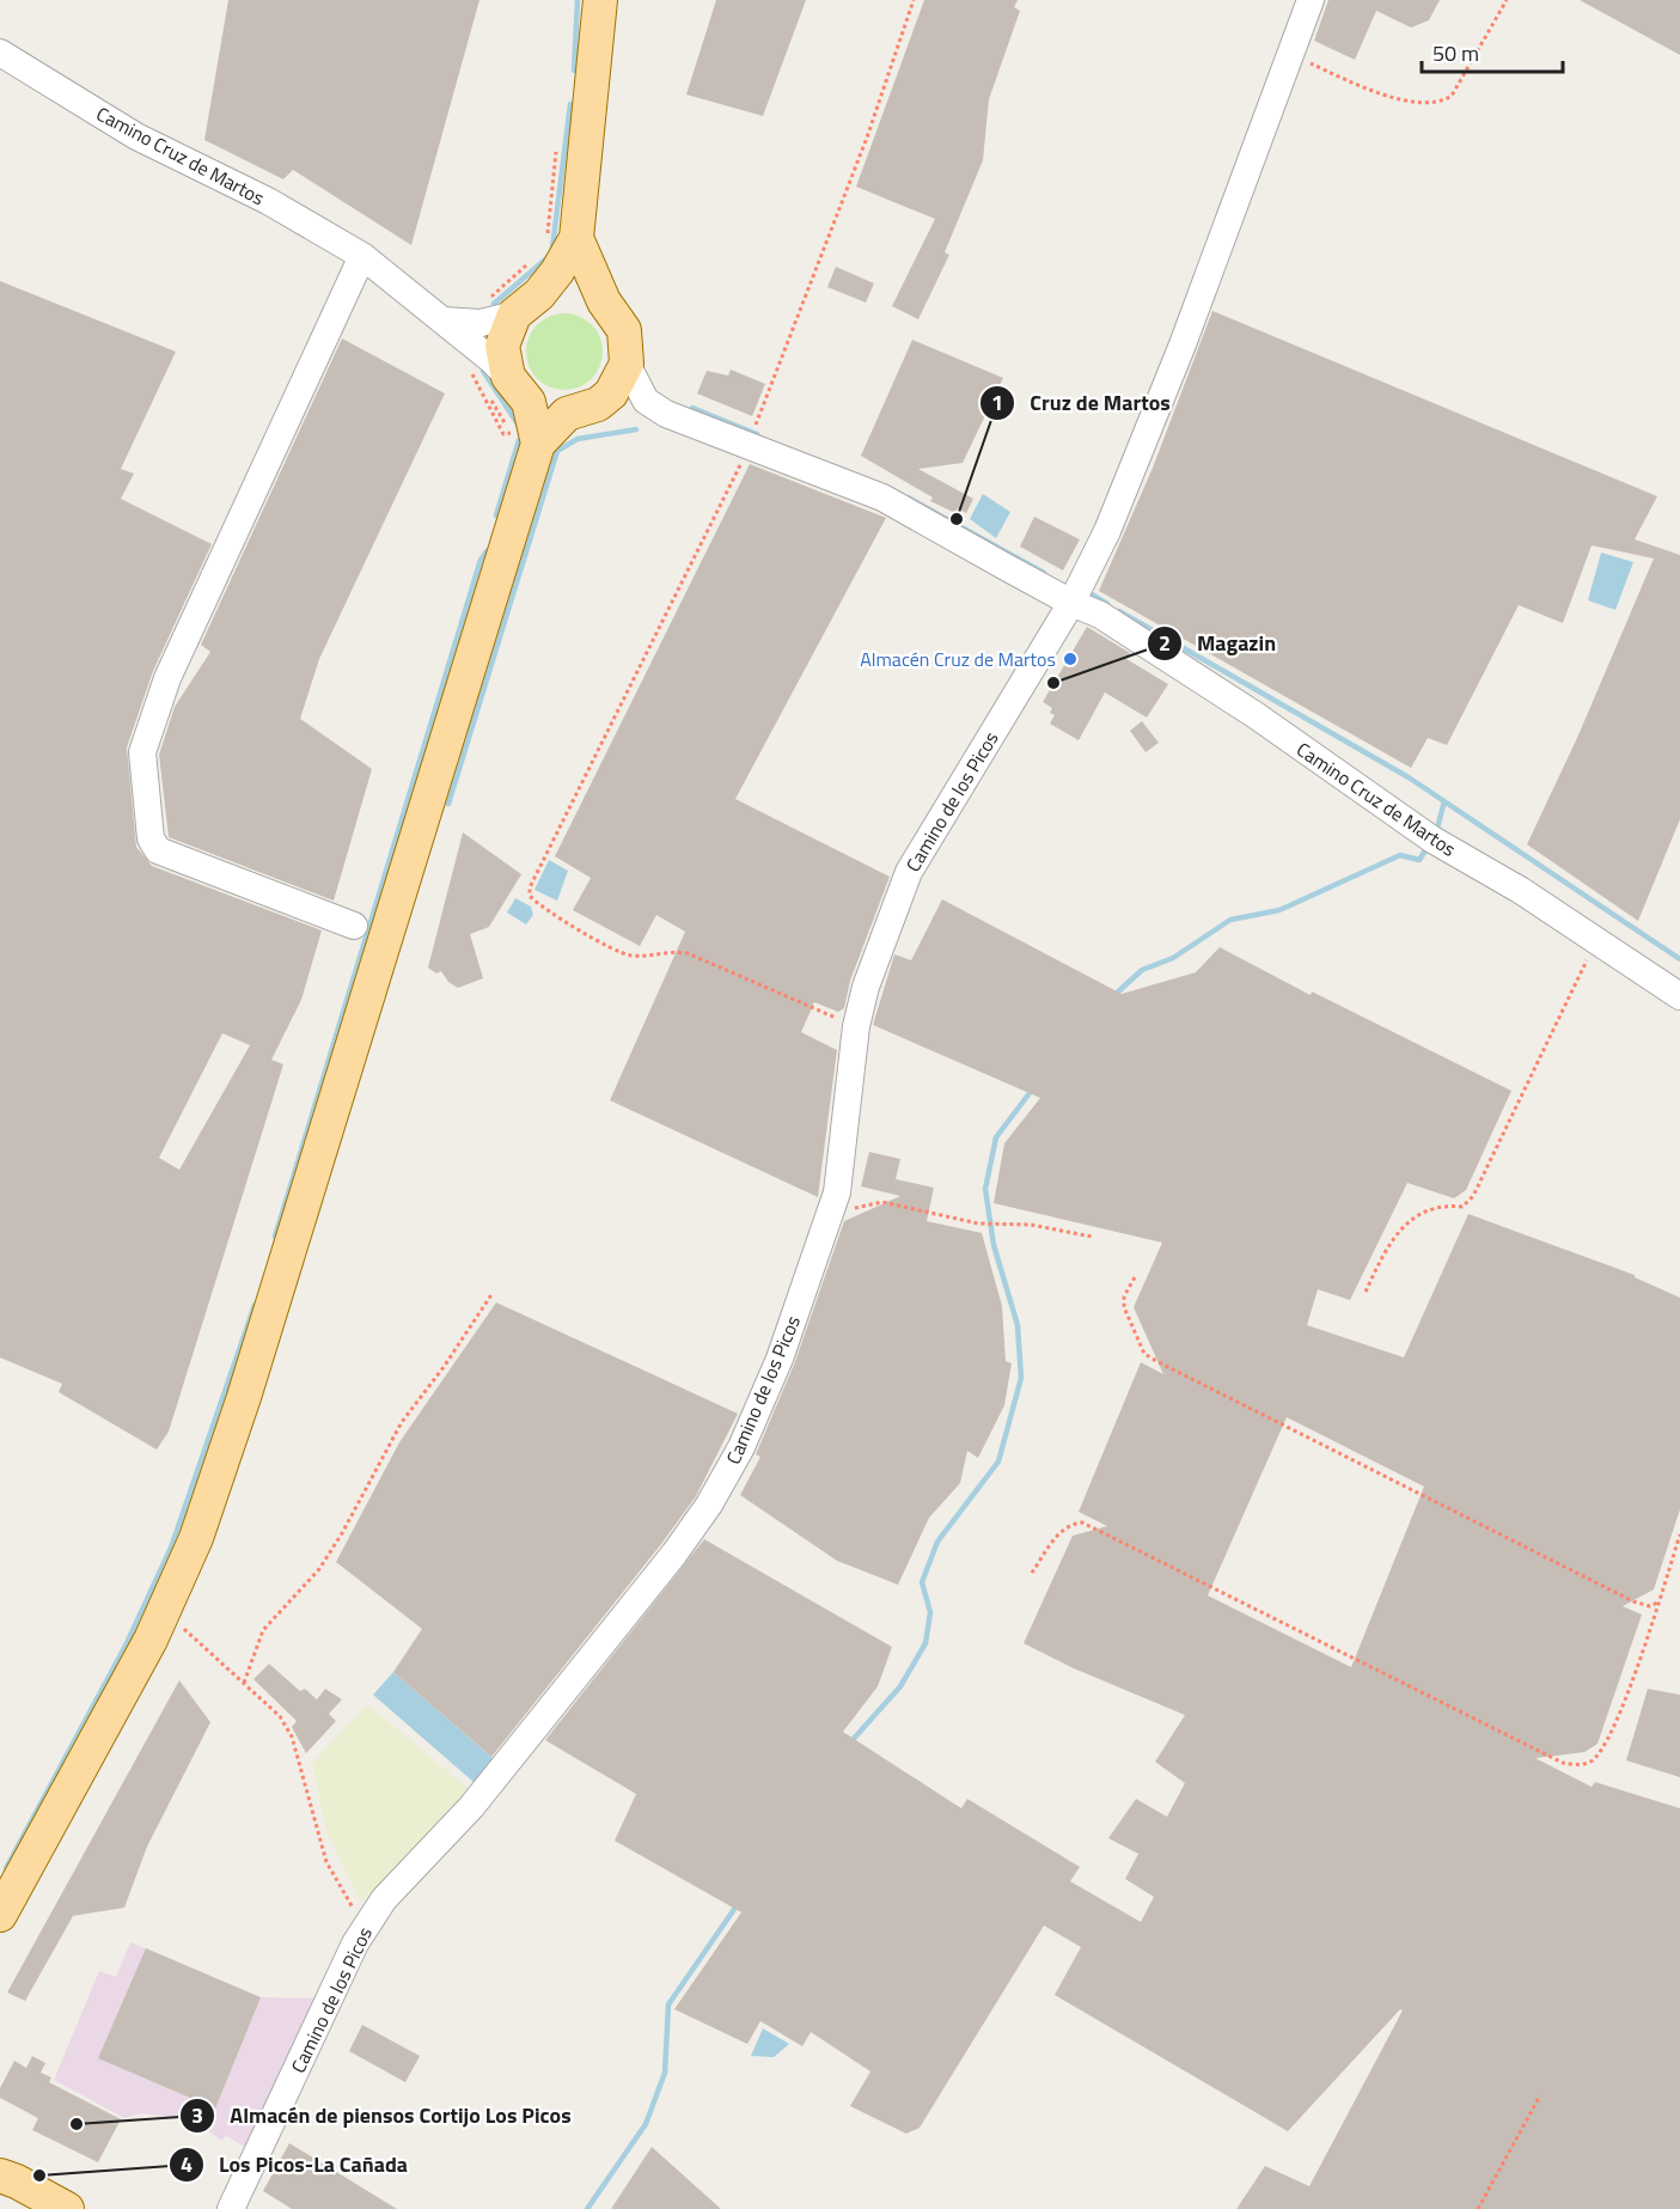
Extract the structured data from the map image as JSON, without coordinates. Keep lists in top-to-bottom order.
{
  "streets": {
    "street": ["Camino Cruz de Martos", "Camino de los Picos"]
  },
  "crossings": [
    ["Camino Cruz de Martos", "Camino de los Picos"]
  ],
  "places": [
    "Cruz de Martos",
    "Almacén Cruz de Martos",
    "Magazin",
    "Almacén de piensos Cortijo Los Picos",
    "Los Picos-La Cañada"
  ],
  "scale_bar": "50 m"
}
